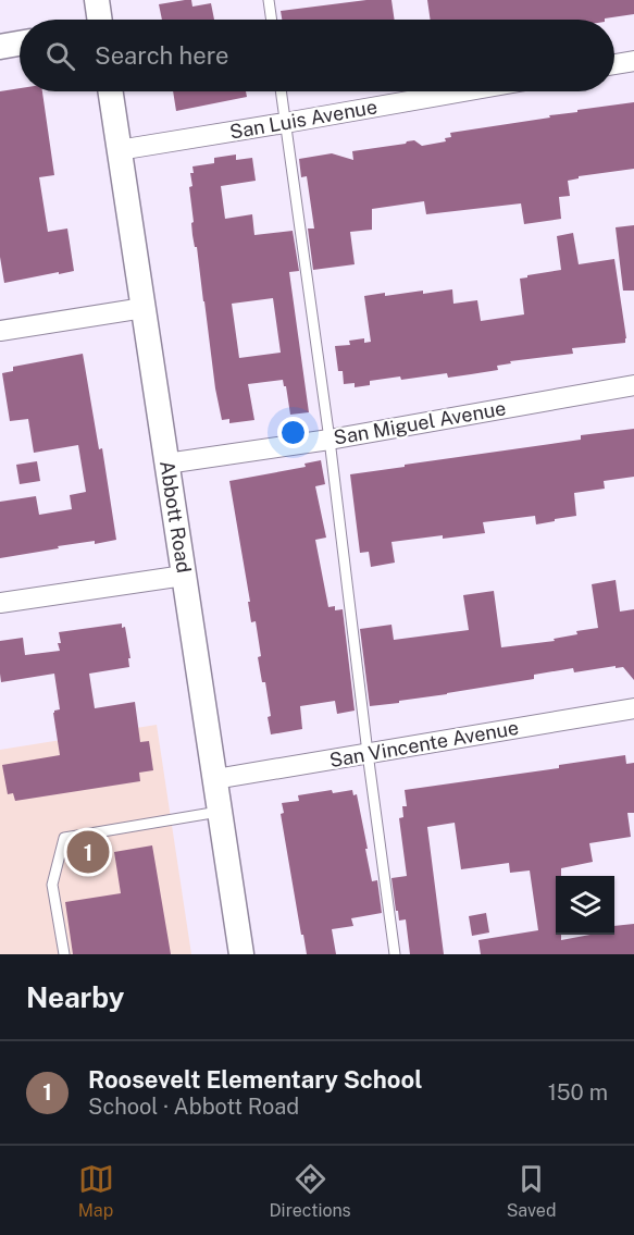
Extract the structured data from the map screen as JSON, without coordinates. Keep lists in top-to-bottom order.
{
  "streets": {
    "street": [
      "San Luis Avenue",
      "San Miguel Avenue",
      "Abbott Road",
      "San Vincente Avenue"
    ]
  },
  "crossings": [
    ["San Luis Avenue", "Abbott Road"],
    ["San Miguel Avenue", "Abbott Road"],
    ["Abbott Road", "San Vincente Avenue"]
  ],
  "page": {
    "search": "Search here",
    "pins": "1",
    "heading": "Nearby",
    "list": [
      {
        "mark": "1",
        "name": "Roosevelt Elementary School",
        "note": "School · Abbott Road",
        "value": "150 m"
      }
    ],
    "nav": ["Map", "Directions", "Saved"]
  }
}
